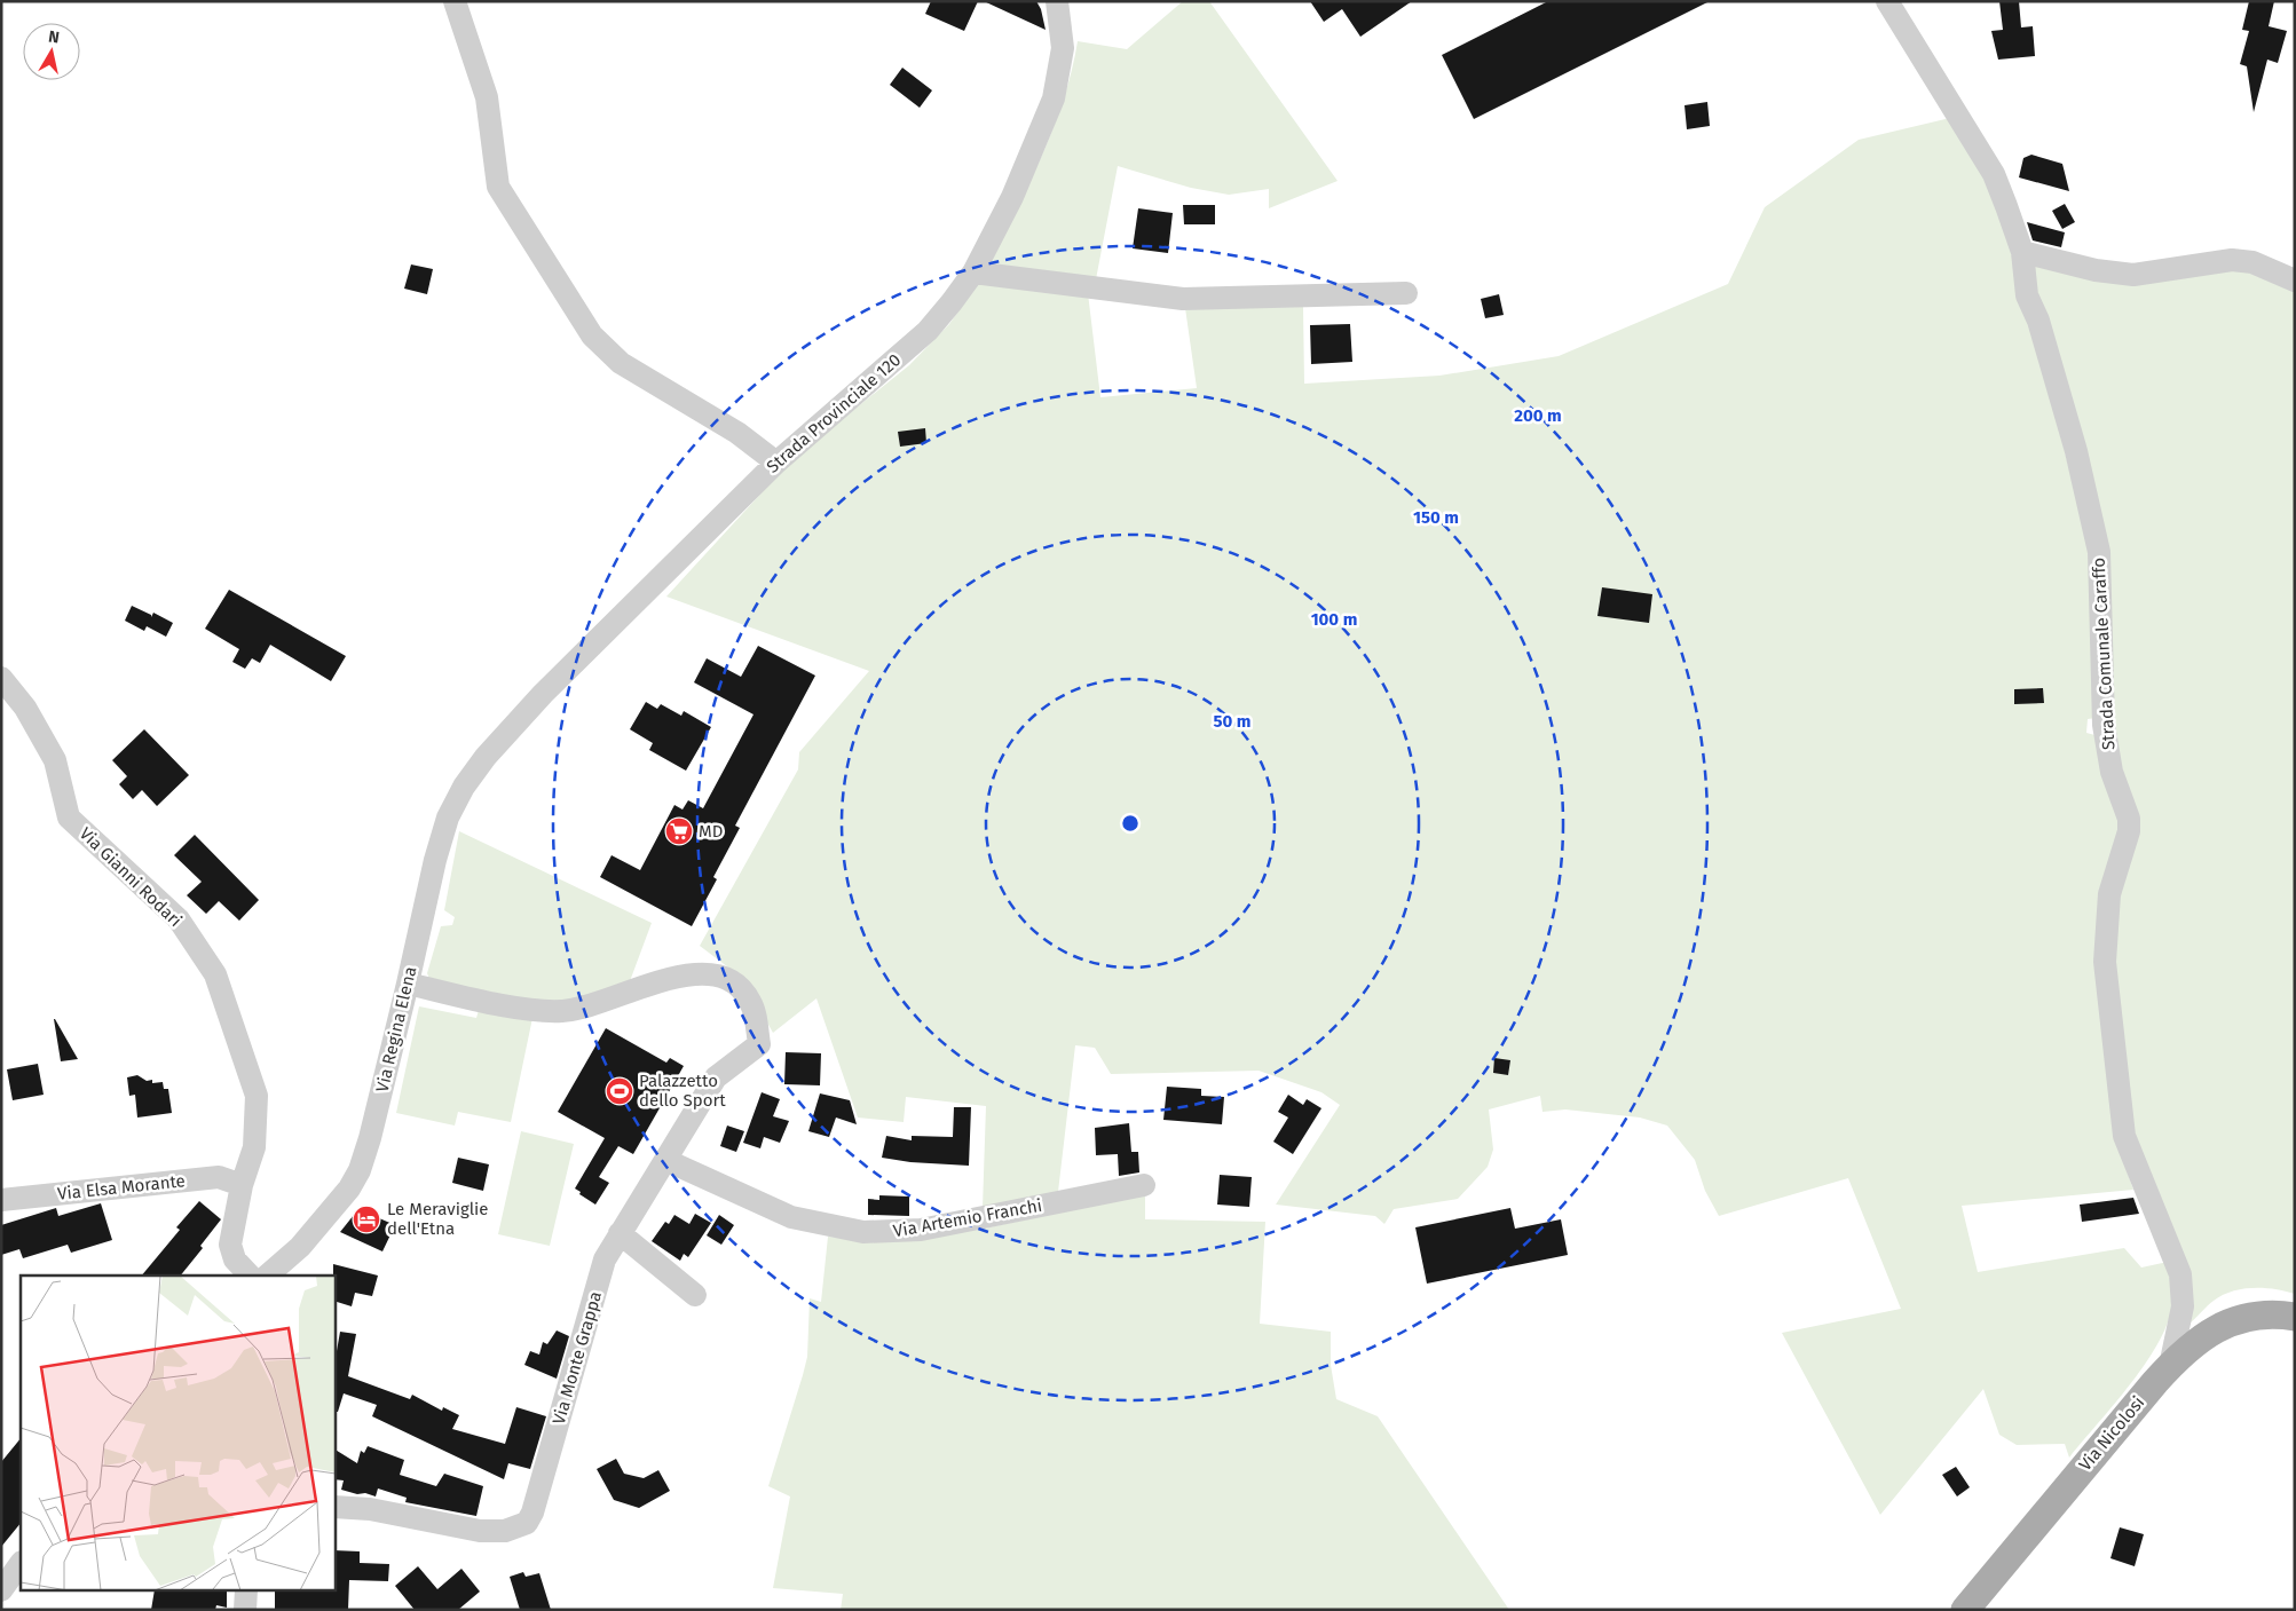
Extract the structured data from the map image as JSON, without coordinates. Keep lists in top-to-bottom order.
{
  "streets": {
    "main road": ["Via Nicolosi"],
    "street": [
      "Strada Provinciale 120",
      "Strada Comunale Caraffo",
      "Via Gianni Rodari",
      "Via Regina Elena",
      "Via Elsa Morante",
      "Via Artemio Franchi",
      "Via Monte Grappa"
    ]
  },
  "crossings": [
    ["Strada Provinciale 120", "Via Regina Elena"],
    ["Strada Comunale Caraffo", "Via Nicolosi"],
    ["Via Gianni Rodari", "Via Elsa Morante"],
    ["Via Regina Elena", "Via Monte Grappa"],
    ["Via Artemio Franchi", "Via Monte Grappa"]
  ],
  "places": {
    "supermarket": ["MD"],
    "sports": ["Palazzetto dello Sport"],
    "hotel": ["Le Meraviglie dell'Etna"]
  },
  "north": "top",
  "rings": [
    "200 m",
    "150 m",
    "100 m",
    "50 m"
  ]
}
